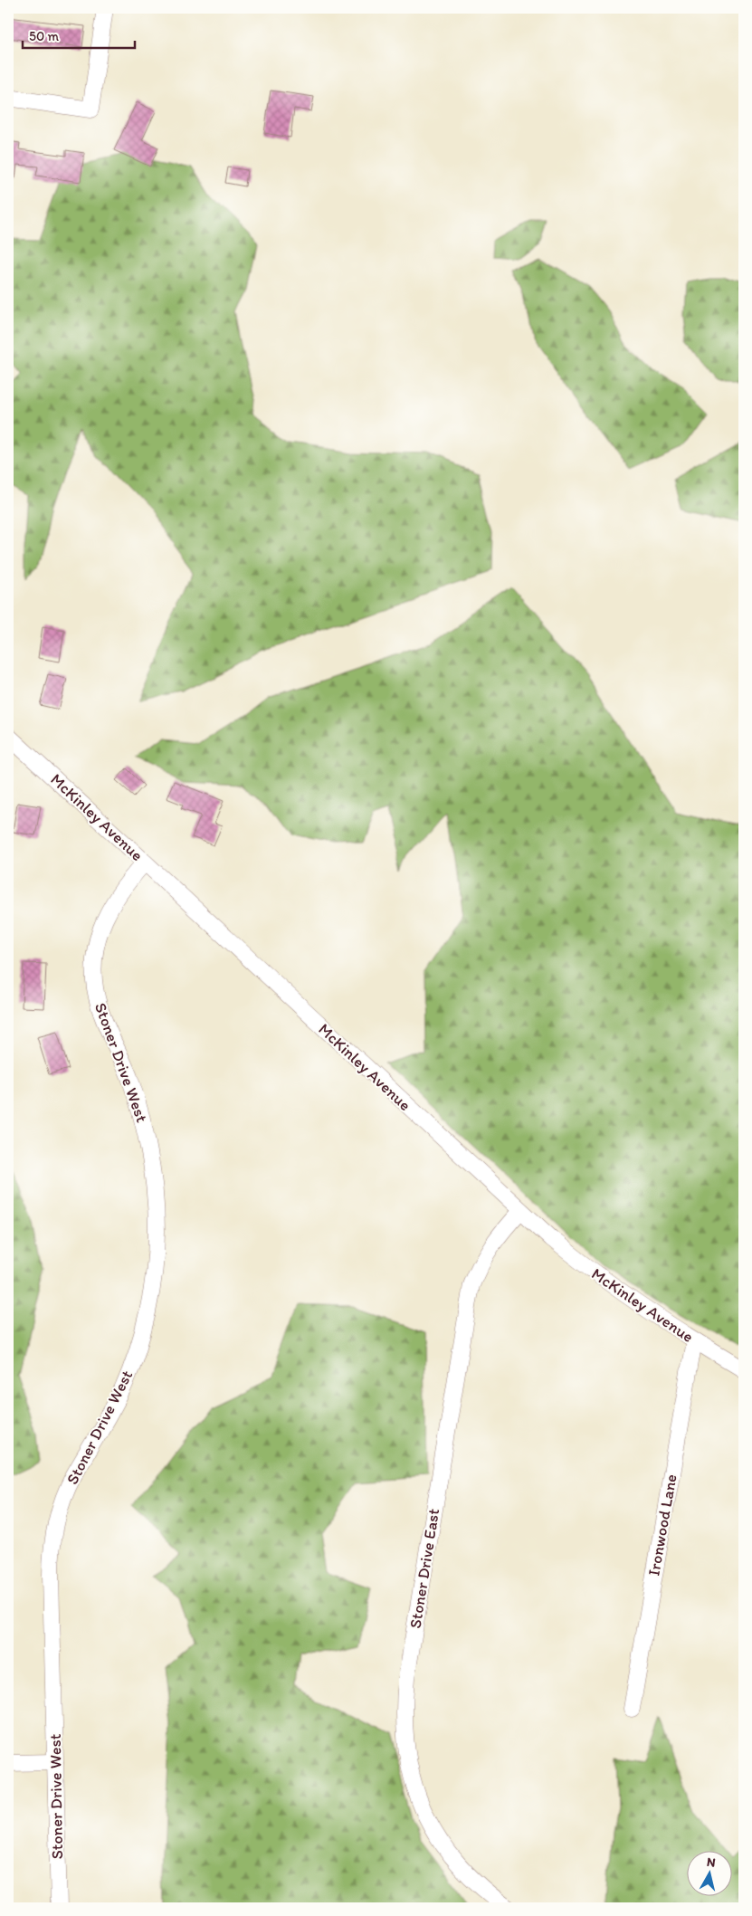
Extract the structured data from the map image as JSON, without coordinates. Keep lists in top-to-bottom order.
{
  "streets": {
    "street": [
      "McKinley Avenue",
      "Stoner Drive West",
      "Ironwood Lane",
      "Stoner Drive East"
    ]
  },
  "crossings": [
    ["McKinley Avenue", "Stoner Drive West"],
    ["McKinley Avenue", "Ironwood Lane"],
    ["McKinley Avenue", "Stoner Drive East"]
  ],
  "scale_bar": "50 m",
  "north": "top"
}
